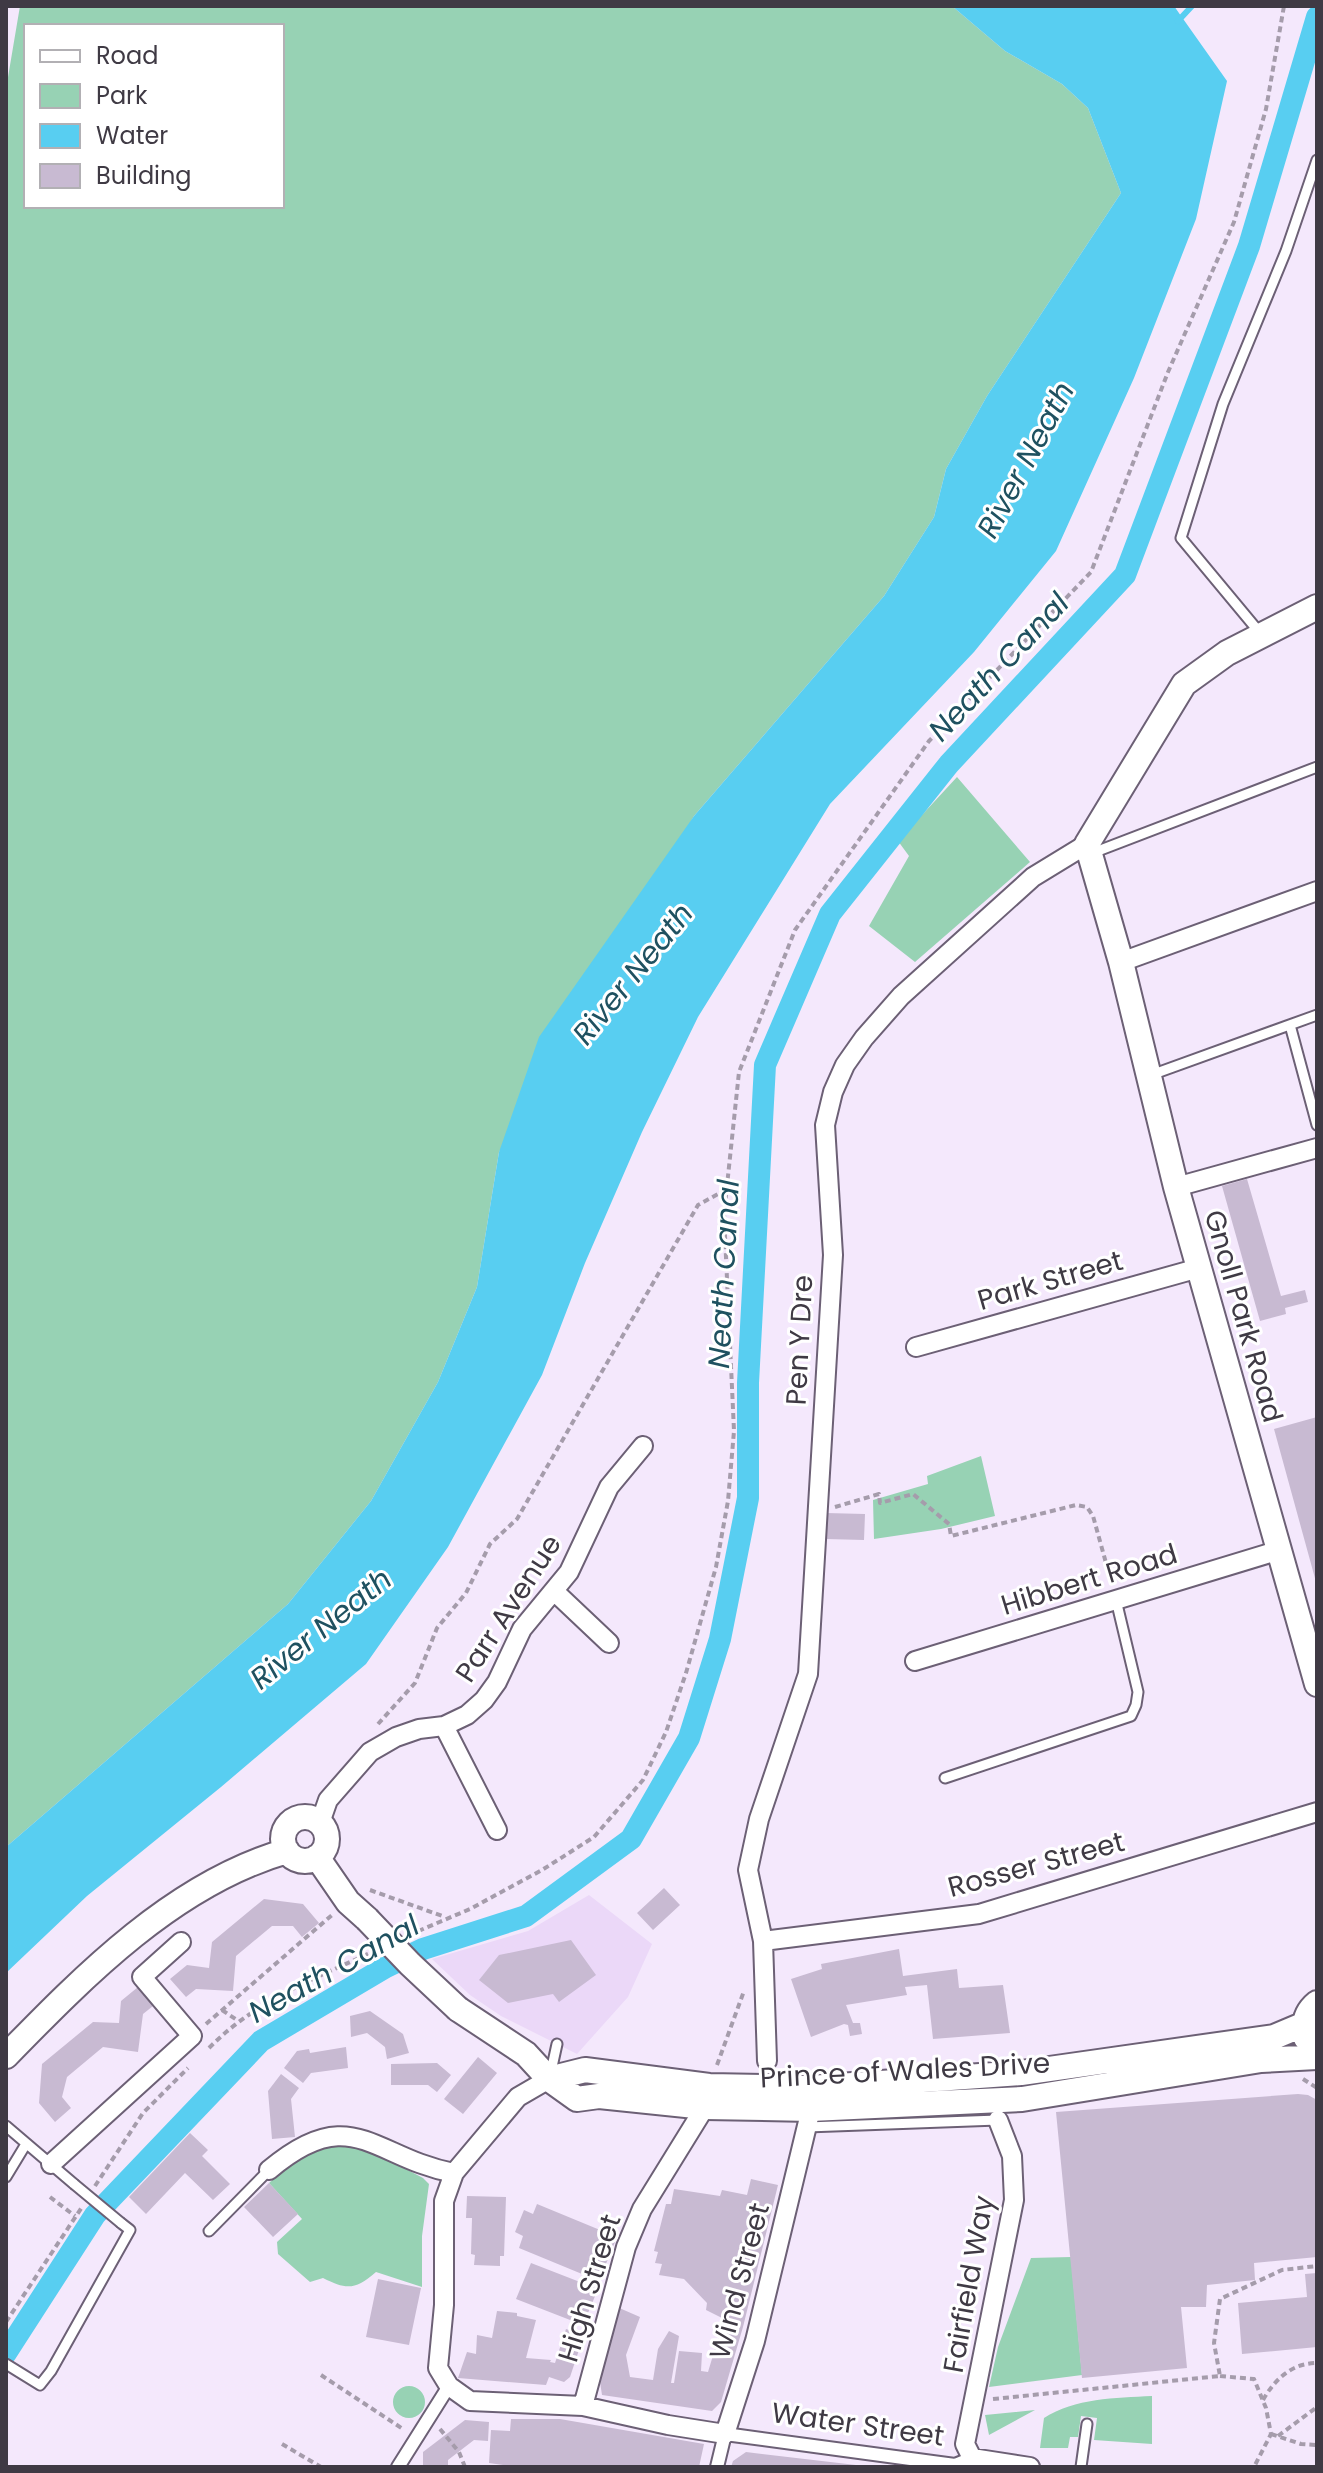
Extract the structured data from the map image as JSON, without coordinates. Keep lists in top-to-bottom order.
{
  "streets": {
    "main road": ["Gnoll Park Road", "Prince of Wales Drive"],
    "street": [
      "Park Street",
      "Pen Y Dre",
      "Hibbert Road",
      "Parr Avenue",
      "Rosser Street",
      "Wind Street",
      "Fairfield Way",
      "High Street",
      "Water Street"
    ]
  },
  "crossings": [
    ["Park Street", "Gnoll Park Road"],
    ["Gnoll Park Road", "Pen Y Dre"],
    ["Gnoll Park Road", "Hibbert Road"],
    ["Pen Y Dre", "Rosser Street"],
    ["Prince of Wales Drive", "Wind Street"],
    ["Prince of Wales Drive", "Fairfield Way"],
    ["Prince of Wales Drive", "High Street"],
    ["Wind Street", "Water Street"],
    ["Fairfield Way", "Water Street"]
  ],
  "water": ["River Neath", "Neath Canal"],
  "legend": [
    "Road",
    "Park",
    "Water",
    "Building"
  ]
}
